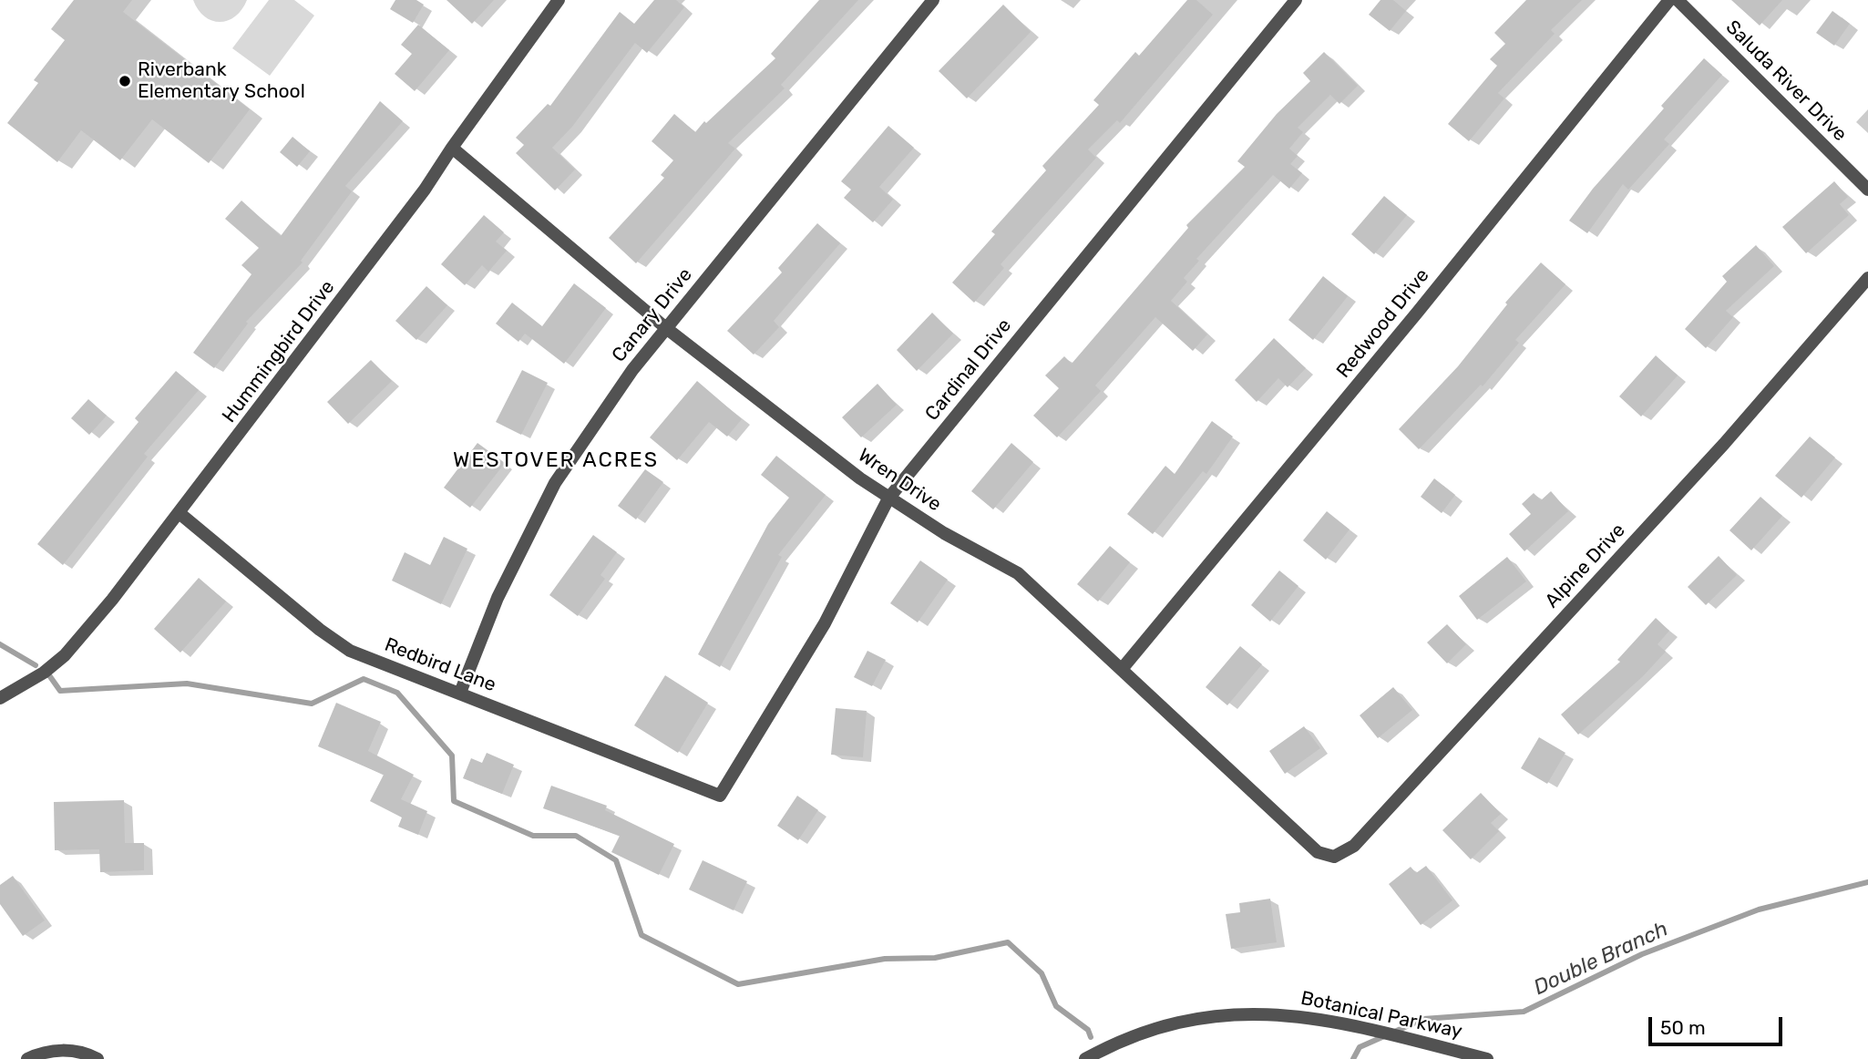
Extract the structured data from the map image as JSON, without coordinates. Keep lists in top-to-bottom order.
{
  "streets": {
    "street": [
      "Saluda River Drive",
      "Canary Drive",
      "Redwood Drive",
      "Hummingbird Drive",
      "Cardinal Drive",
      "Wren Drive",
      "Alpine Drive",
      "Redbird Lane",
      "Botanical Parkway"
    ]
  },
  "crossings": [
    ["Canary Drive", "Wren Drive"],
    ["Canary Drive", "Redbird Lane"],
    ["Redwood Drive", "Wren Drive"],
    ["Hummingbird Drive", "Wren Drive"],
    ["Hummingbird Drive", "Redbird Lane"],
    ["Cardinal Drive", "Wren Drive"],
    ["Cardinal Drive", "Redbird Lane"],
    ["Wren Drive", "Alpine Drive"]
  ],
  "districts": ["WESTOVER ACRES"],
  "water": ["Double Branch"],
  "places": ["Riverbank Elementary School"],
  "scale_bar": "50 m"
}
